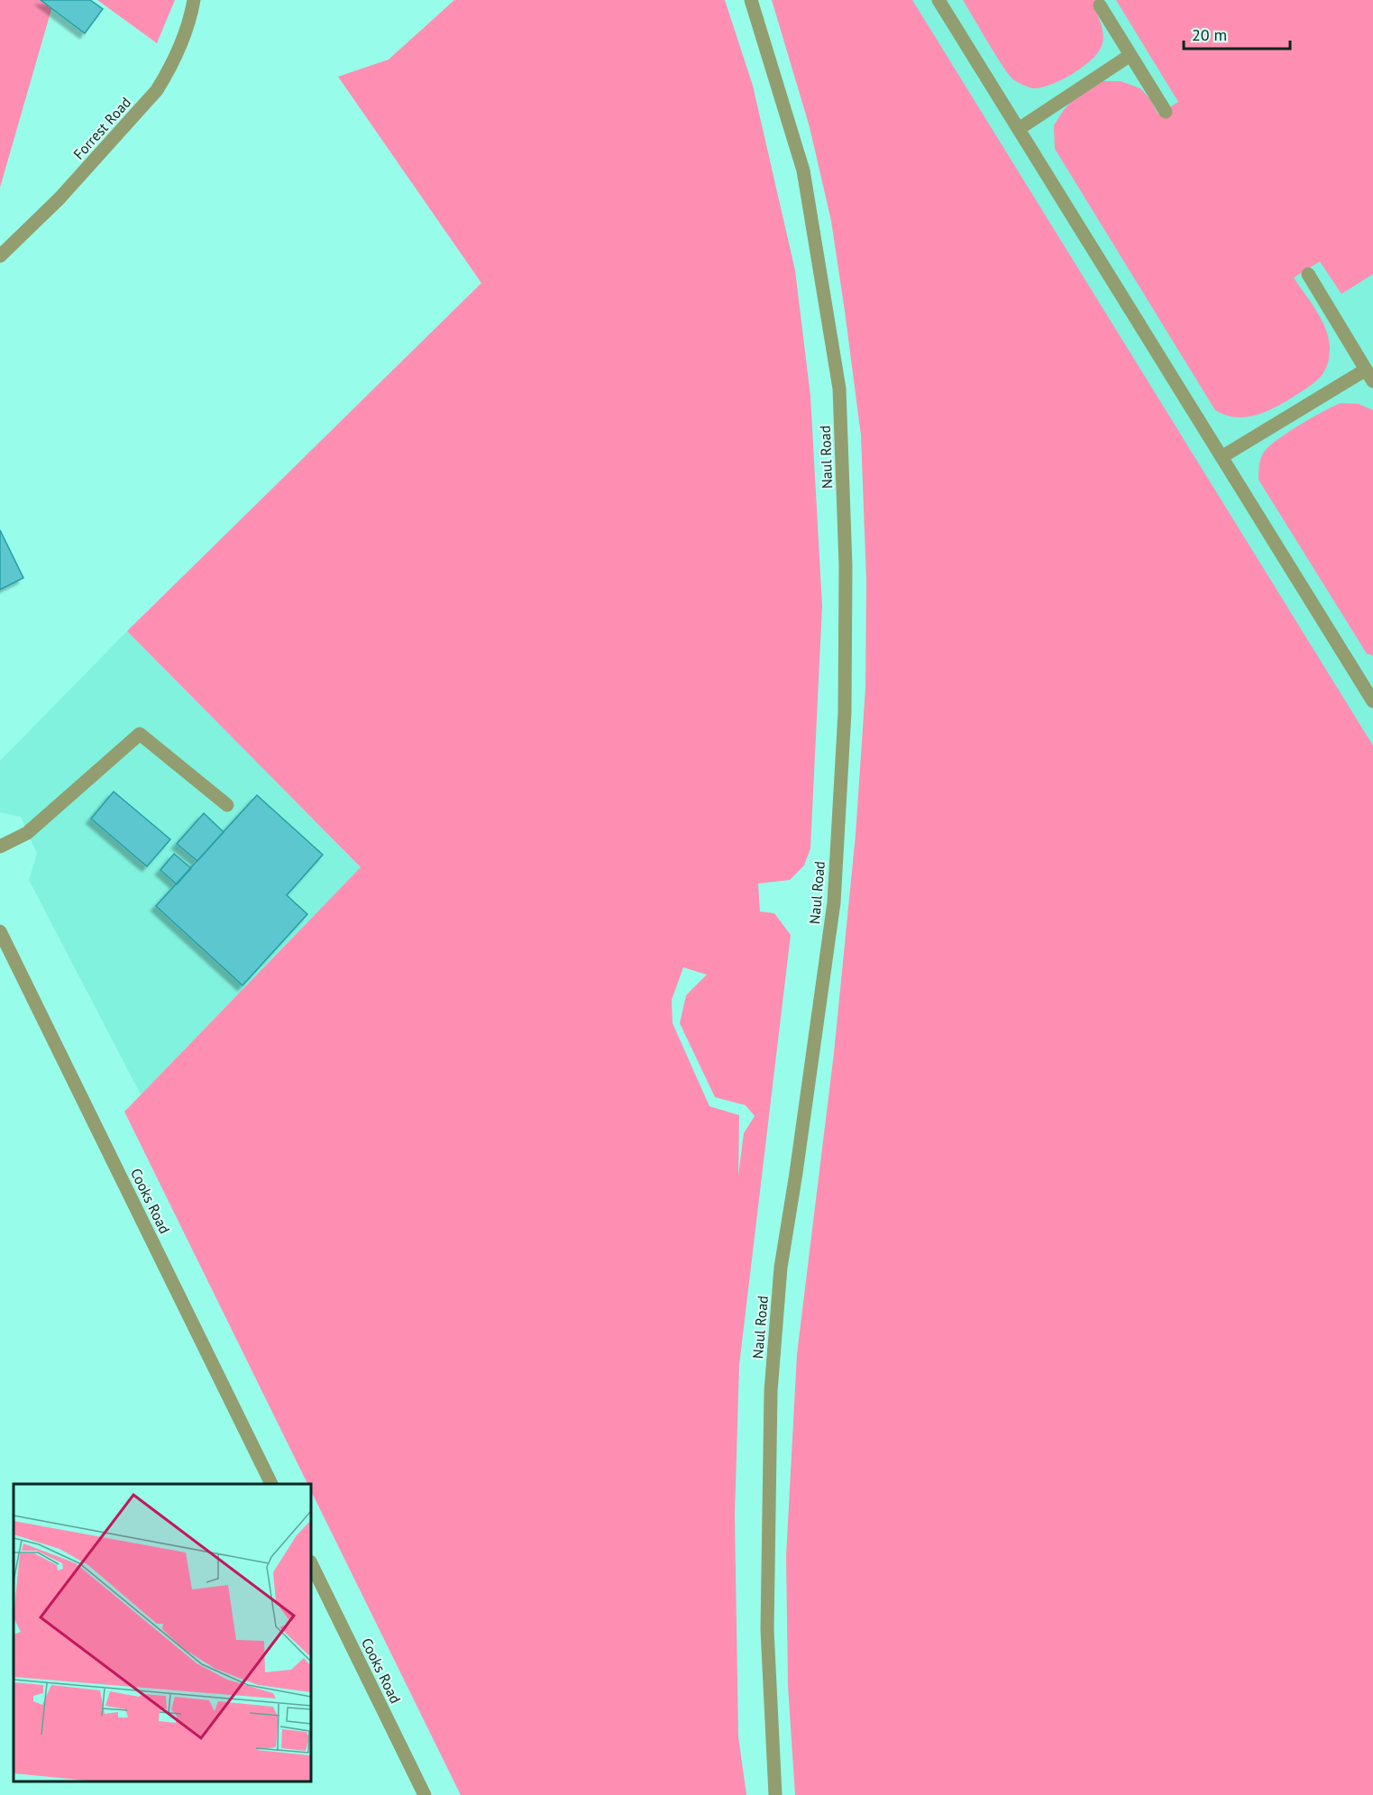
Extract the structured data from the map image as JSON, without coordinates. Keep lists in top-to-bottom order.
{
  "streets": {
    "street": ["Forrest Road", "Naul Road", "Cooks Road"]
  },
  "scale_bar": "20 m"
}
